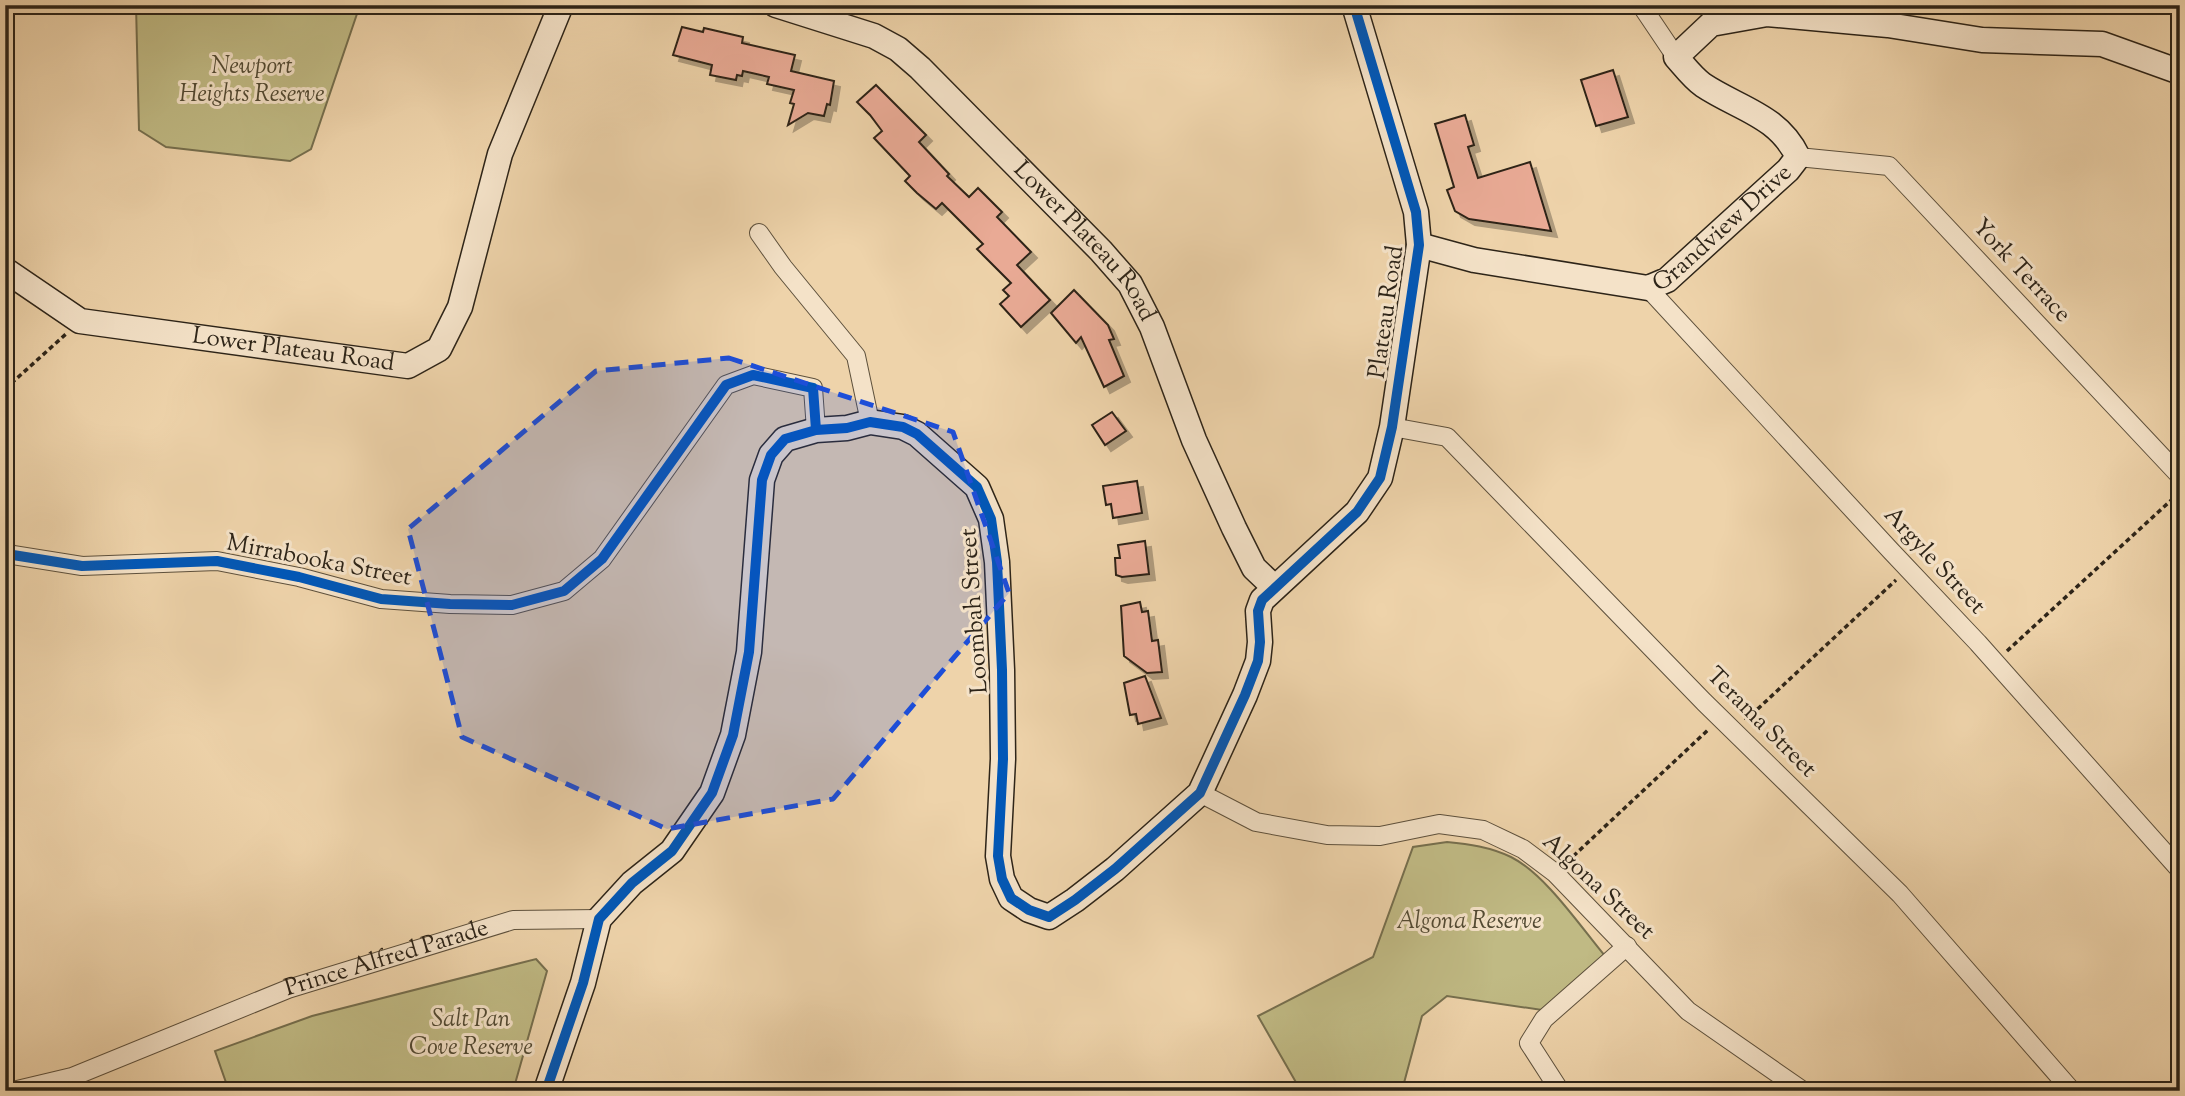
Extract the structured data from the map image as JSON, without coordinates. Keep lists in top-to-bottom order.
{
  "streets": {
    "street": [
      "Grandview Drive",
      "Lower Plateau Road",
      "York Terrace",
      "Plateau Road",
      "Mirrabooka Street",
      "Argyle Street",
      "Loombah Street",
      "Terama Street",
      "Algona Street",
      "Prince Alfred Parade"
    ]
  },
  "crossings": [
    ["Grandview Drive", "York Terrace"],
    ["Grandview Drive", "Plateau Road"],
    ["Grandview Drive", "Argyle Street"],
    ["Lower Plateau Road", "Plateau Road"],
    ["Lower Plateau Road", "Loombah Street"],
    ["Plateau Road", "Loombah Street"],
    ["Plateau Road", "Terama Street"],
    ["Mirrabooka Street", "Loombah Street"],
    ["Loombah Street", "Algona Street"],
    ["Loombah Street", "Prince Alfred Parade"]
  ],
  "parks": ["Newport Heights Reserve", "Algona Reserve", "Salt Pan Cove Reserve"]
}
